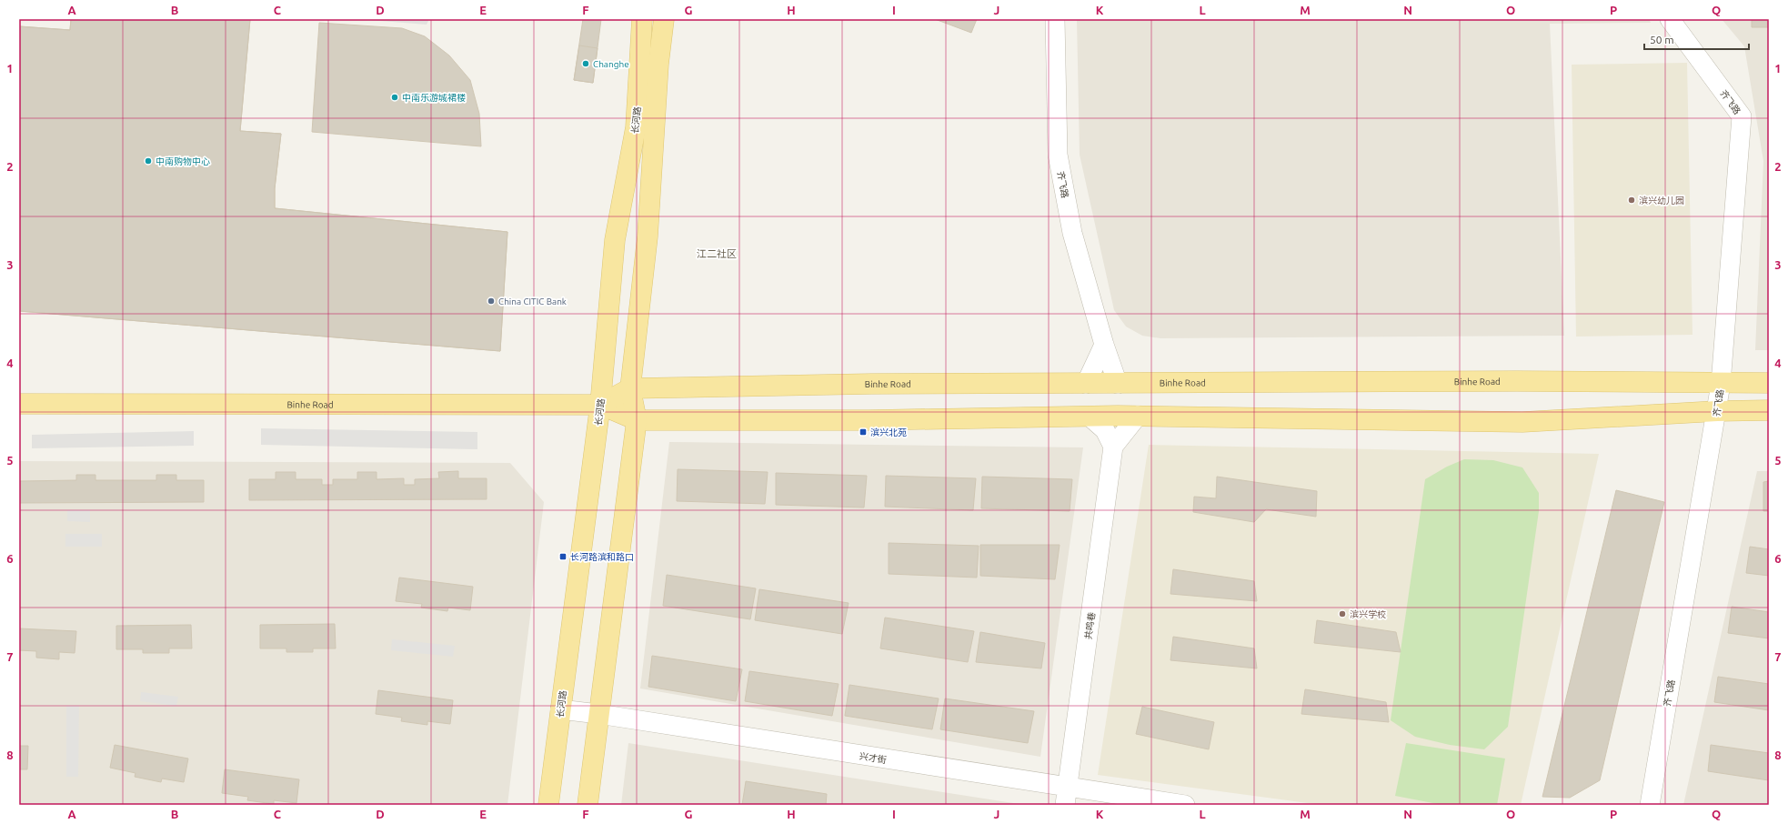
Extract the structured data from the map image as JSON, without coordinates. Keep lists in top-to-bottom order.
{
  "streets": {
    "main road": ["长河路", "Binhe Road"],
    "street": ["齐飞路", "共鸣巷", "兴才街"]
  },
  "crossings": [
    ["齐飞路", "Binhe Road"],
    ["长河路", "Binhe Road"],
    ["长河路", "兴才街"],
    ["共鸣巷", "兴才街"]
  ],
  "districts": ["江二社区"],
  "places": {
    "other": [
      "Changhe",
      "中南乐游城裙楼",
      "中南购物中心",
      "滨兴幼儿园",
      "China CITIC Bank",
      "滨兴学校"
    ],
    "transit": ["滨兴北苑", "长河路滨和路口"]
  },
  "scale_bar": "50 m",
  "grid": {
    "columns": [
      "A",
      "B",
      "C",
      "D",
      "E",
      "F",
      "G",
      "H",
      "I",
      "J",
      "K",
      "L",
      "M",
      "N",
      "O",
      "P",
      "Q"
    ],
    "rows": [
      "1",
      "2",
      "3",
      "4",
      "5",
      "6",
      "7",
      "8"
    ]
  }
}
